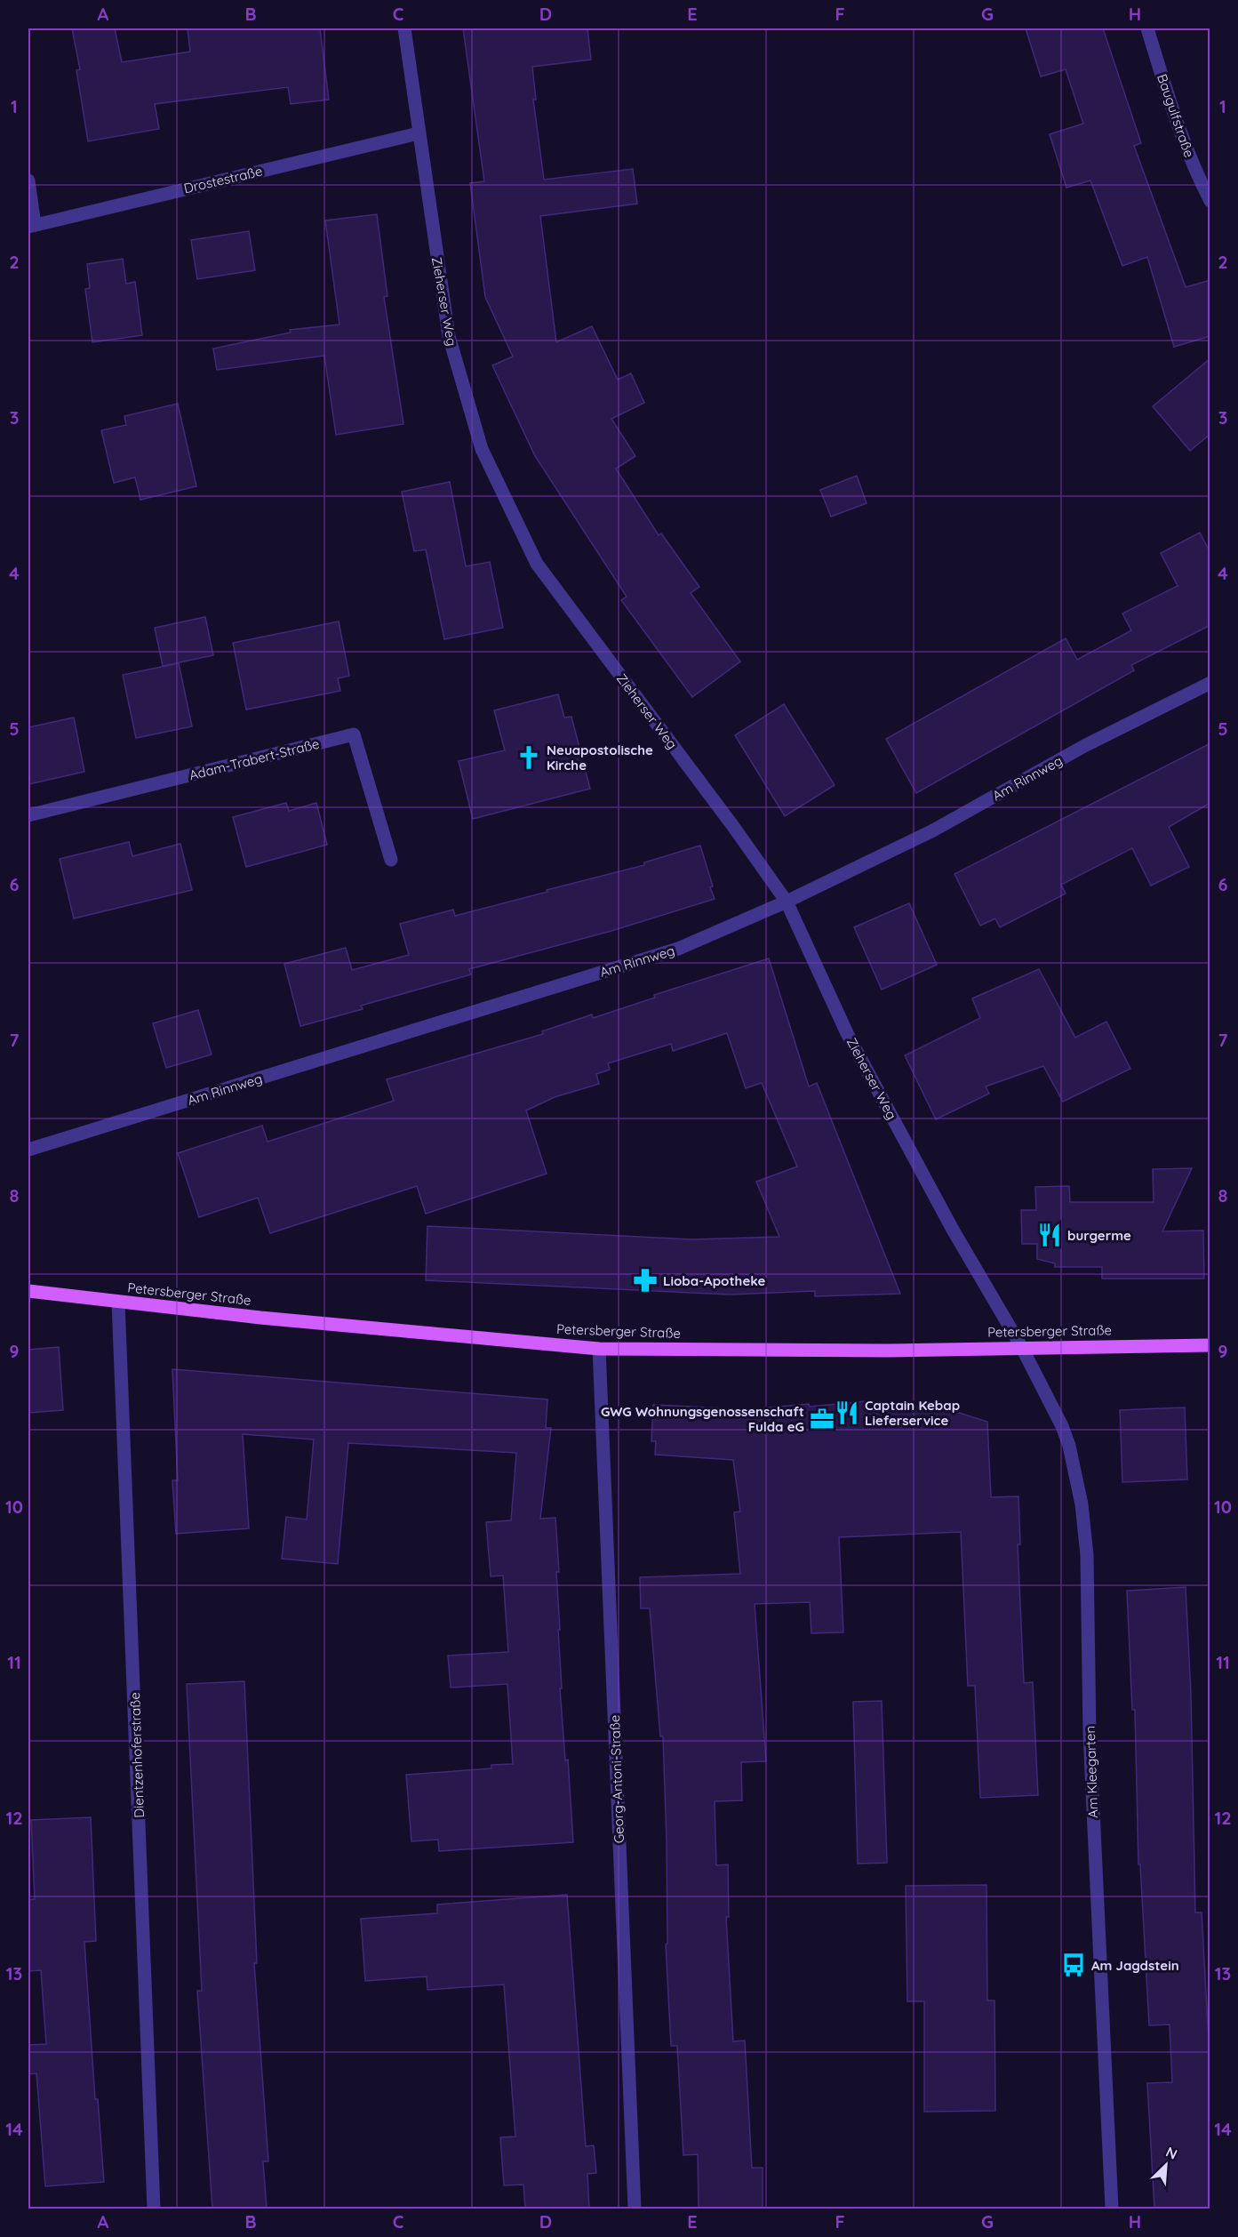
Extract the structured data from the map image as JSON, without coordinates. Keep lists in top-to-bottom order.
{
  "streets": {
    "main road": ["Petersberger Straße"],
    "street": [
      "Baugulfstraße",
      "Drostestraße",
      "Zieherser Weg",
      "Adam-Trabert-Straße",
      "Am Rinnweg",
      "Dientzenhoferstraße",
      "Am Kleegarten",
      "Georg-Antoni-Straße"
    ]
  },
  "crossings": [
    ["Drostestraße", "Zieherser Weg"],
    ["Zieherser Weg", "Am Rinnweg"],
    ["Zieherser Weg", "Petersberger Straße"],
    ["Zieherser Weg", "Am Kleegarten"],
    ["Petersberger Straße", "Dientzenhoferstraße"],
    ["Petersberger Straße", "Am Kleegarten"],
    ["Petersberger Straße", "Georg-Antoni-Straße"]
  ],
  "places": {
    "church": ["Neuapostolische Kirche"],
    "restaurant": ["burgerme", "Captain Kebap Lieferservice"],
    "pharmacy": ["Lioba-Apotheke"],
    "office": ["GWG Wohnungsgenossenschaft Fulda eG"],
    "bus stop": ["Am Jagdstein"]
  },
  "north": "top right",
  "grid": {
    "columns": [
      "A",
      "B",
      "C",
      "D",
      "E",
      "F",
      "G",
      "H"
    ],
    "rows": [
      "1",
      "2",
      "3",
      "4",
      "5",
      "6",
      "7",
      "8",
      "9",
      "10",
      "11",
      "12",
      "13",
      "14"
    ]
  }
}
